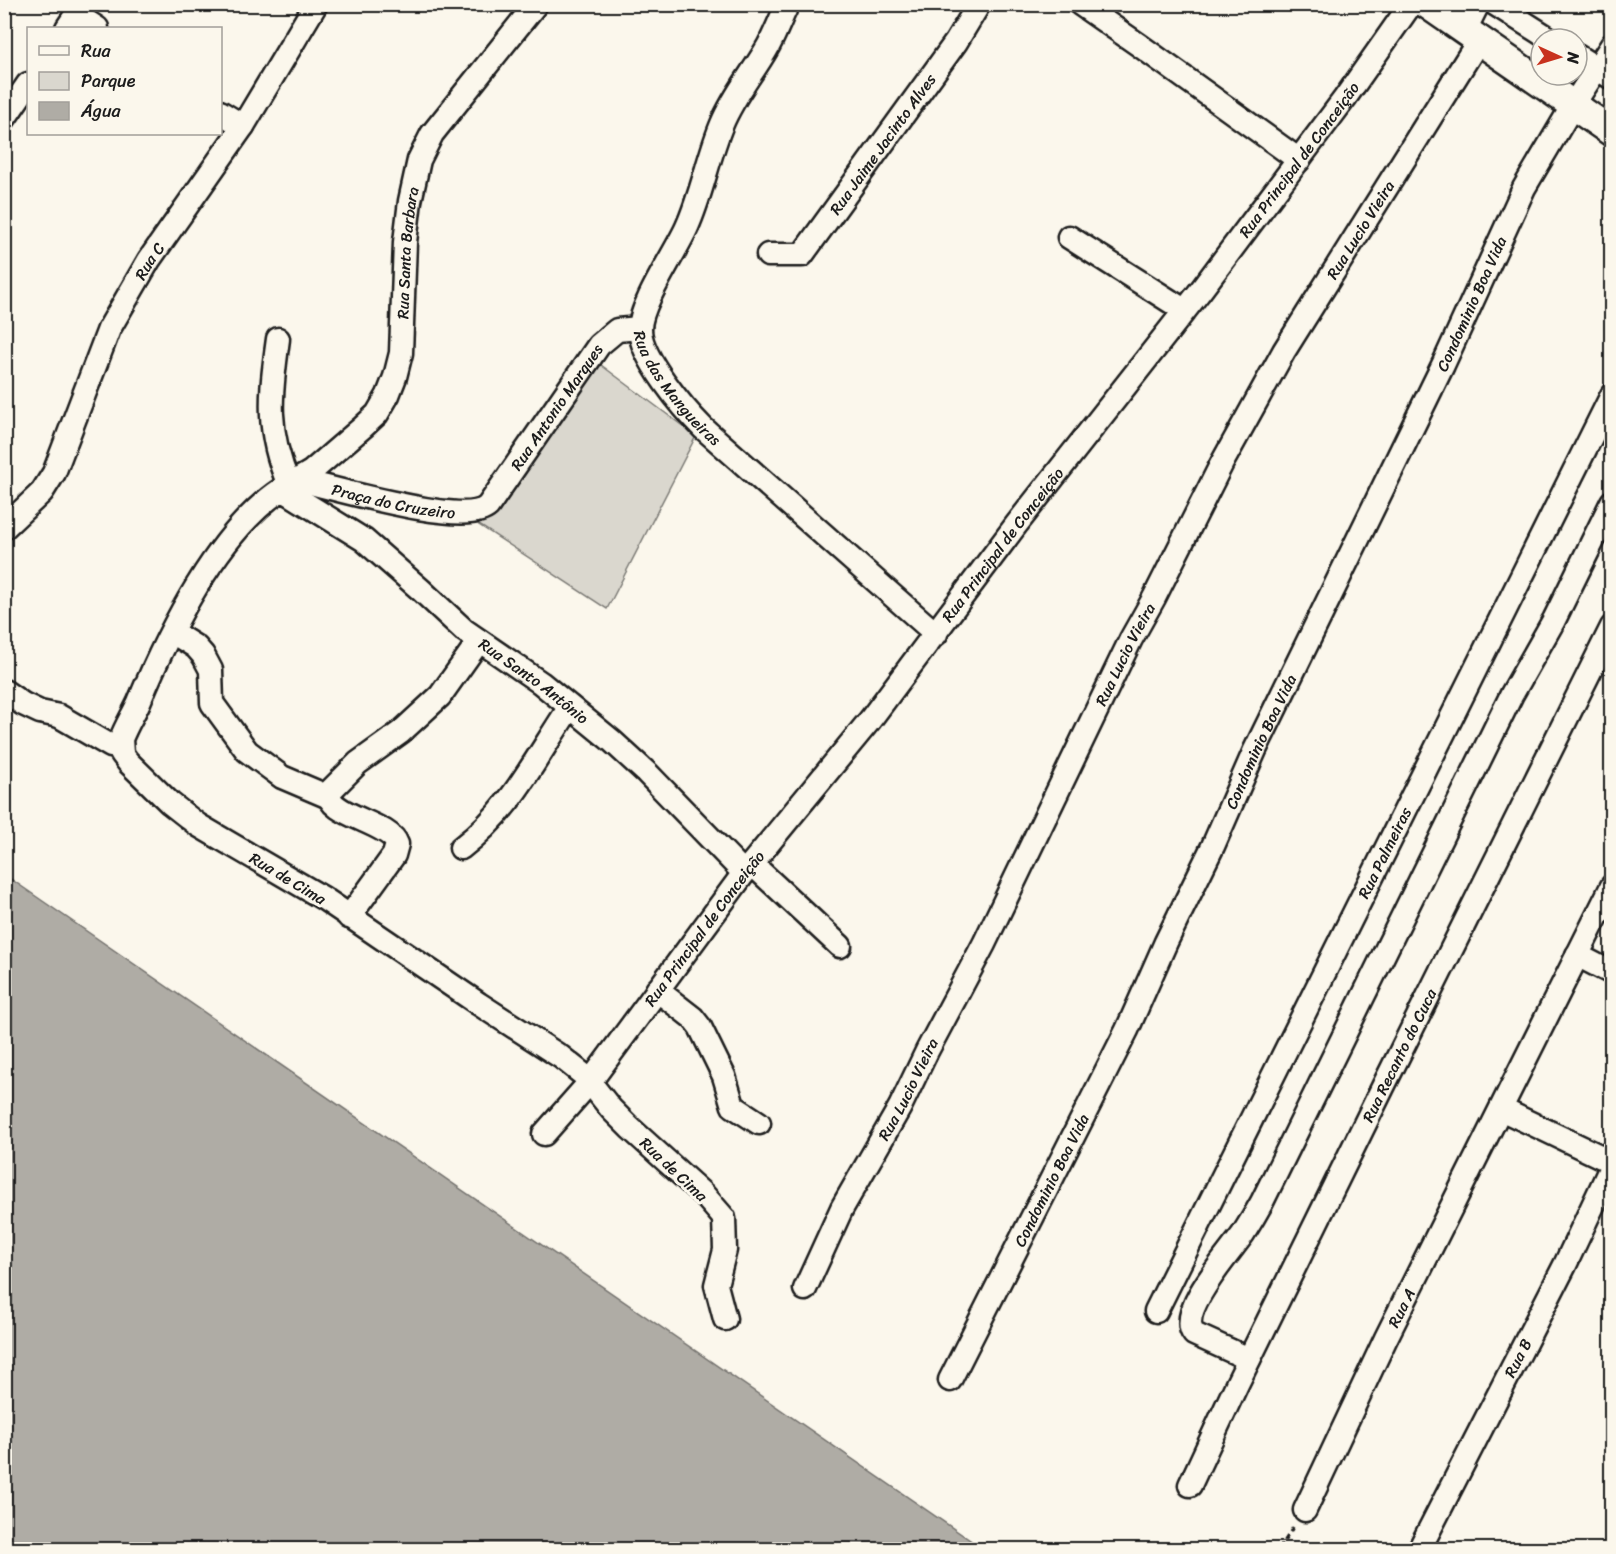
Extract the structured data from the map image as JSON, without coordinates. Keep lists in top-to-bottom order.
{
  "streets": {
    "street": [
      "Rua Jaime Jacinto Alves",
      "Rua Principal de Conceição",
      "Rua Lucio Vieira",
      "Rua Santa Barbara",
      "Rua C",
      "Condominio Boa Vida",
      "Rua das Mangueiras",
      "Rua Antonio Marques",
      "Praça do Cruzeiro",
      "Rua Santo Antônio",
      "Rua Palmeiras",
      "Rua de Cima",
      "Rua Recanto do Cuca",
      "Rua A",
      "Rua B"
    ]
  },
  "crossings": [
    ["Rua Principal de Conceição", "Rua das Mangueiras"],
    ["Rua Principal de Conceição", "Rua Santo Antônio"],
    ["Rua Principal de Conceição", "Rua de Cima"],
    ["Rua Santa Barbara", "Praça do Cruzeiro"],
    ["Rua Santa Barbara", "Rua Santo Antônio"],
    ["Rua das Mangueiras", "Rua Antonio Marques"],
    ["Rua Antonio Marques", "Praça do Cruzeiro"],
    ["Praça do Cruzeiro", "Rua Santo Antônio"]
  ],
  "legend": ["Rua", "Parque", "Água"],
  "north": "right"
}
